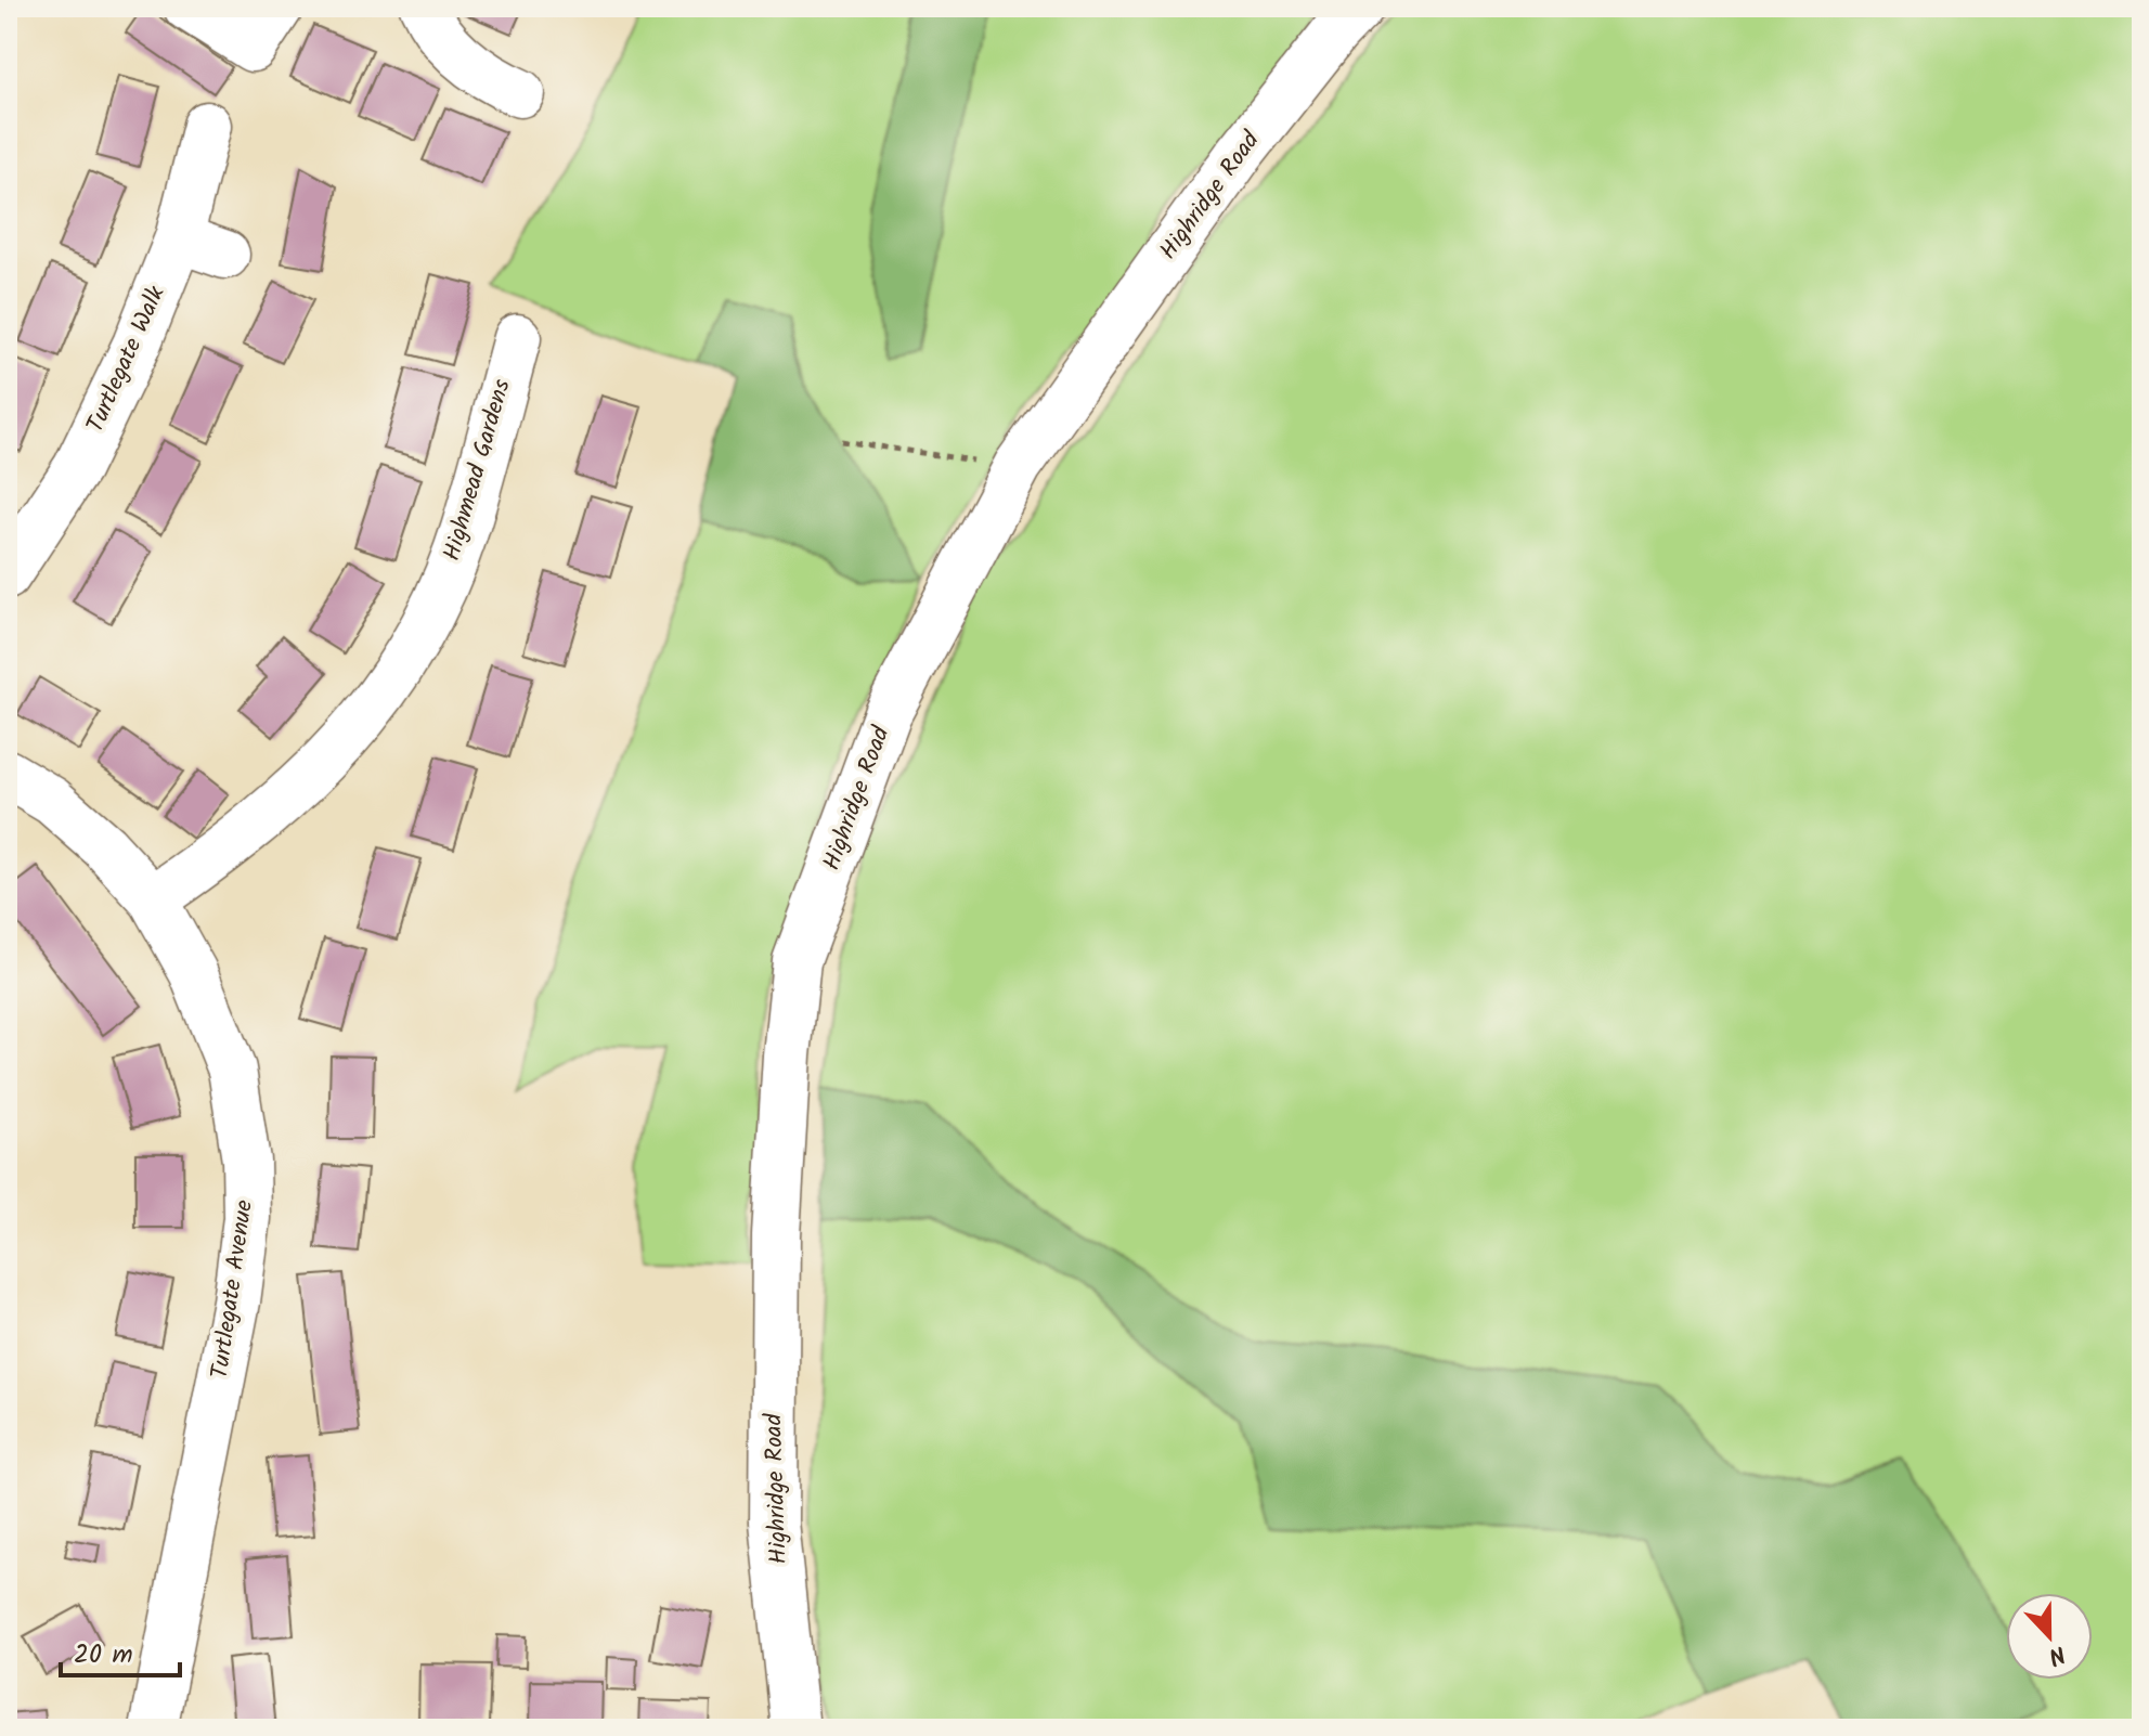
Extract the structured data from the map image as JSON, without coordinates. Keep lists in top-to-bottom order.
{
  "streets": {
    "street": [
      "Highridge Road",
      "Turtlegate Walk",
      "Highmead Gardens",
      "Turtlegate Avenue"
    ]
  },
  "crossings": [
    ["Highmead Gardens", "Turtlegate Avenue"]
  ],
  "scale_bar": "20 m",
  "north": "bottom"
}
